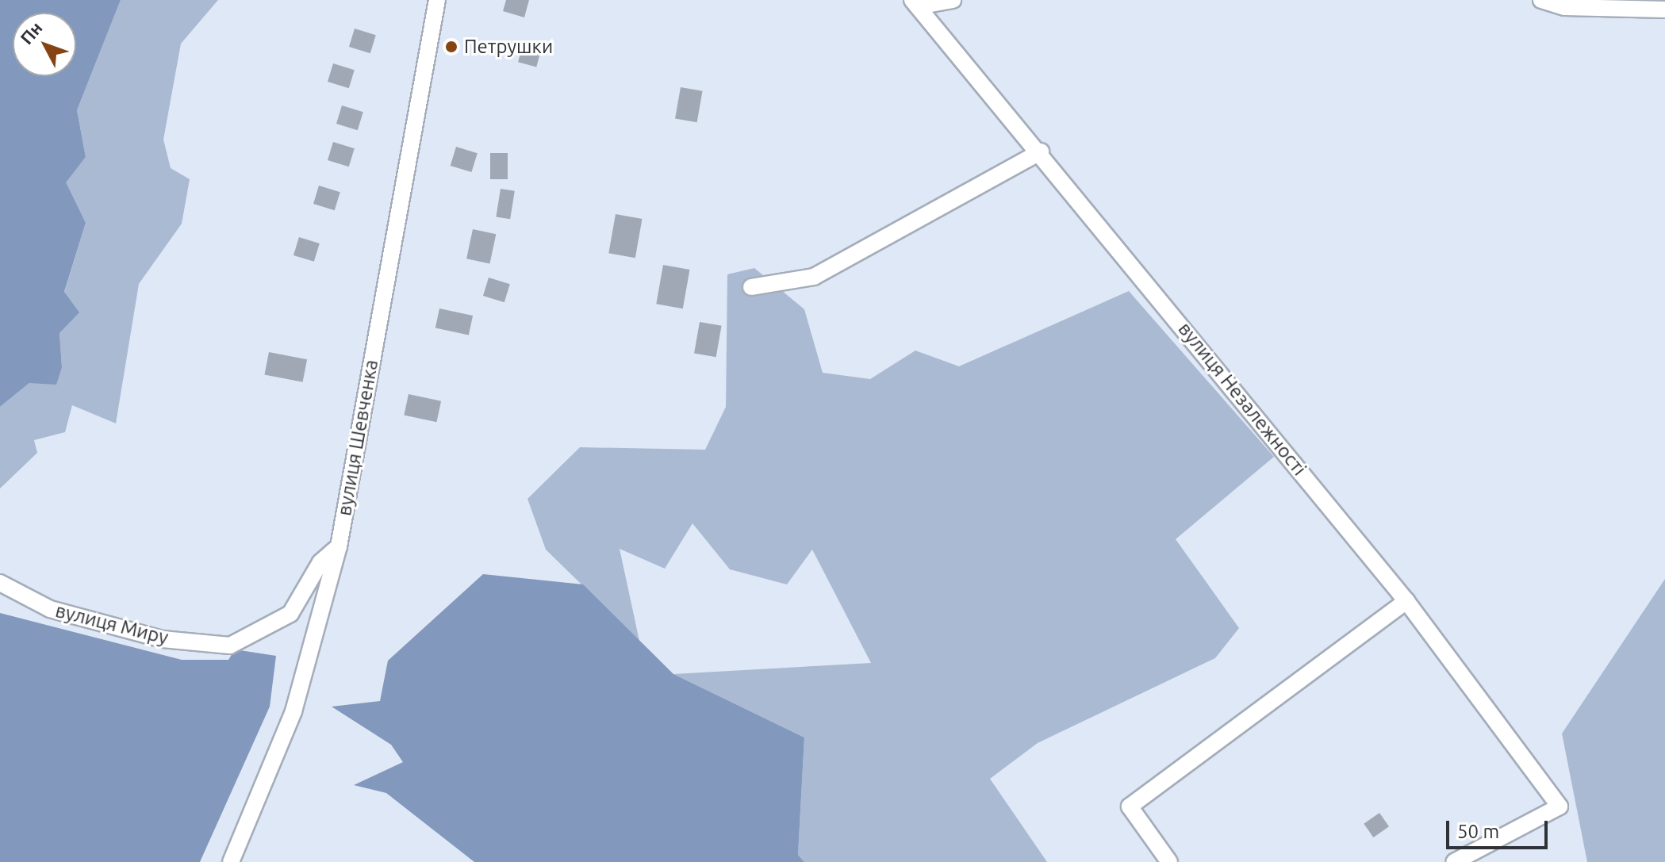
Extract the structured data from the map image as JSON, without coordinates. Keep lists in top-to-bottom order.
{
  "streets": {
    "street": ["вулиця Незалежності", "вулиця Шевченка", "вулиця Миру"]
  },
  "crossings": [
    ["вулиця Шевченка", "вулиця Миру"]
  ],
  "places": ["Петрушки"],
  "scale_bar": "50 m",
  "north": "top left"
}
